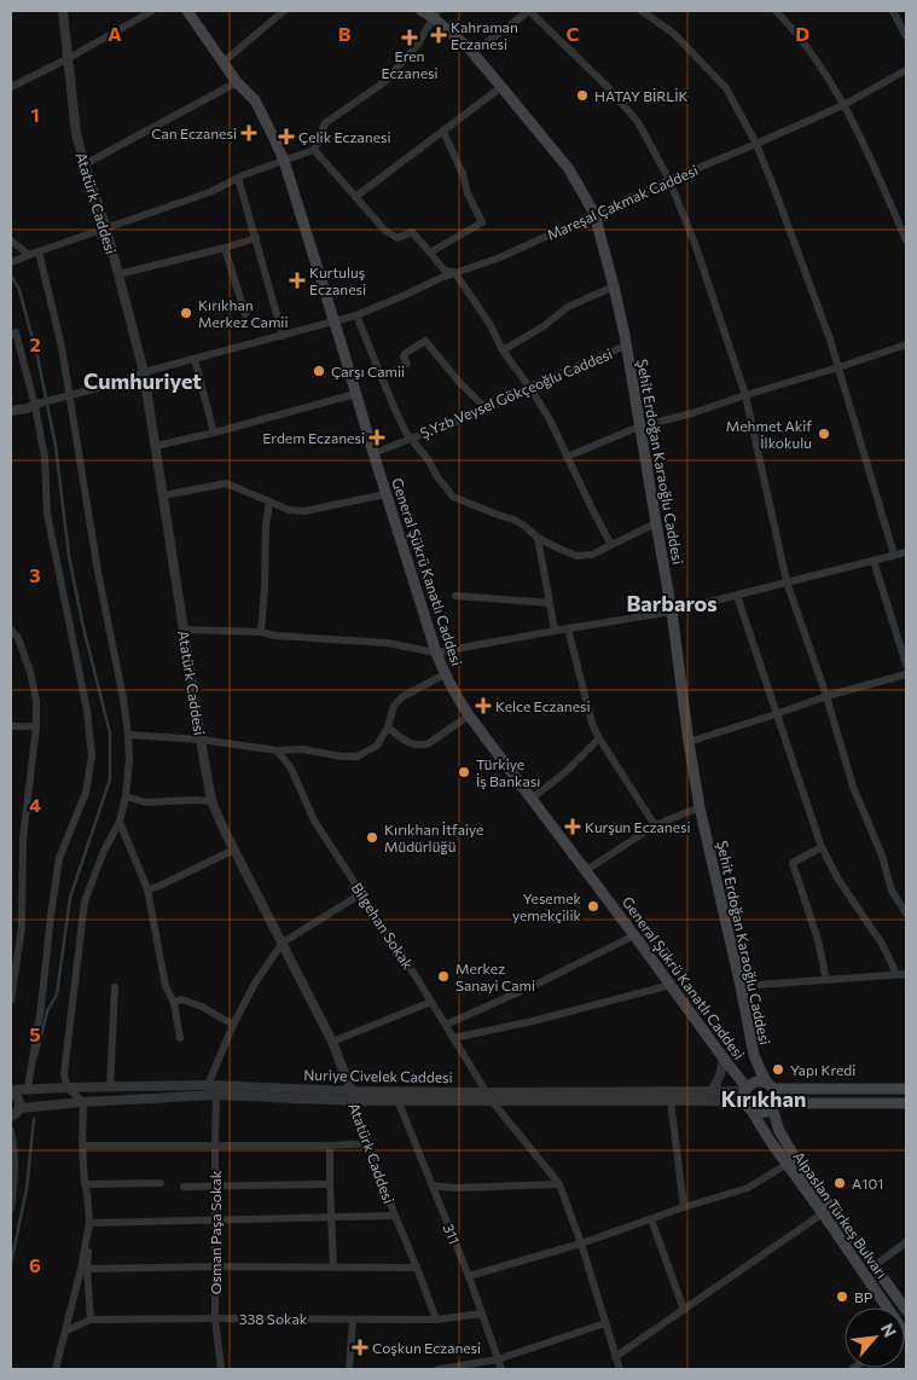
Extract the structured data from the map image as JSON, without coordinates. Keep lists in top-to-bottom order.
{
  "streets": {
    "main road": [
      "Şehit Erdoğan Karaoğlu Caddesi",
      "General Şükrü Kanatlı Caddesi",
      "Nuriye Civelek Caddesi",
      "Alpaslan Türkeş Bulvarı"
    ],
    "street": [
      "Mareşal Çakmak Caddesi",
      "Atatürk Caddesi",
      "Ş.Yzb Veysel Gökçeoğlu Caddesi",
      "Bilgehan Sokak",
      "Osman Paşa Sokak",
      "311",
      "338 Sokak"
    ]
  },
  "crossings": [
    ["Mareşal Çakmak Caddesi", "Atatürk Caddesi"],
    ["Mareşal Çakmak Caddesi", "Şehit Erdoğan Karaoğlu Caddesi"],
    ["Mareşal Çakmak Caddesi", "General Şükrü Kanatlı Caddesi"],
    ["Atatürk Caddesi", "Nuriye Civelek Caddesi"],
    ["Atatürk Caddesi", "338 Sokak"],
    ["Ş.Yzb Veysel Gökçeoğlu Caddesi", "Şehit Erdoğan Karaoğlu Caddesi"],
    ["Ş.Yzb Veysel Gökçeoğlu Caddesi", "General Şükrü Kanatlı Caddesi"],
    ["Şehit Erdoğan Karaoğlu Caddesi", "General Şükrü Kanatlı Caddesi"],
    ["Şehit Erdoğan Karaoğlu Caddesi", "Nuriye Civelek Caddesi"],
    ["Şehit Erdoğan Karaoğlu Caddesi", "Alpaslan Türkeş Bulvarı"],
    ["General Şükrü Kanatlı Caddesi", "Nuriye Civelek Caddesi"],
    ["General Şükrü Kanatlı Caddesi", "Alpaslan Türkeş Bulvarı"],
    ["Bilgehan Sokak", "Nuriye Civelek Caddesi"],
    ["Nuriye Civelek Caddesi", "Alpaslan Türkeş Bulvarı"],
    ["Nuriye Civelek Caddesi", "Osman Paşa Sokak"],
    ["Nuriye Civelek Caddesi", "311"],
    ["Osman Paşa Sokak", "338 Sokak"],
    ["311", "338 Sokak"]
  ],
  "districts": ["Cumhuriyet", "Barbaros", "Kırıkhan"],
  "places": {
    "health": [
      "Kahraman Eczanesi",
      "Eren Eczanesi",
      "Can Eczanesi",
      "Çelik Eczanesi",
      "Kurtuluş Eczanesi",
      "Erdem Eczanesi",
      "Kelce Eczanesi",
      "Kurşun Eczanesi",
      "Coşkun Eczanesi"
    ],
    "other": [
      "HATAY BİRLİK",
      "Kırıkhan Merkez Camii",
      "Çarşı Camii",
      "Mehmet Akif İlkokulu",
      "Türkiye İş Bankası",
      "Kırıkhan İtfaiye Müdürlüğü",
      "Yesemek yemekçilik",
      "Merkez Sanayi Cami",
      "Yapı Kredi",
      "A101",
      "BP"
    ]
  },
  "north": "top right",
  "grid": {
    "columns": [
      "A",
      "B",
      "C",
      "D"
    ],
    "rows": [
      "1",
      "2",
      "3",
      "4",
      "5",
      "6"
    ]
  }
}
